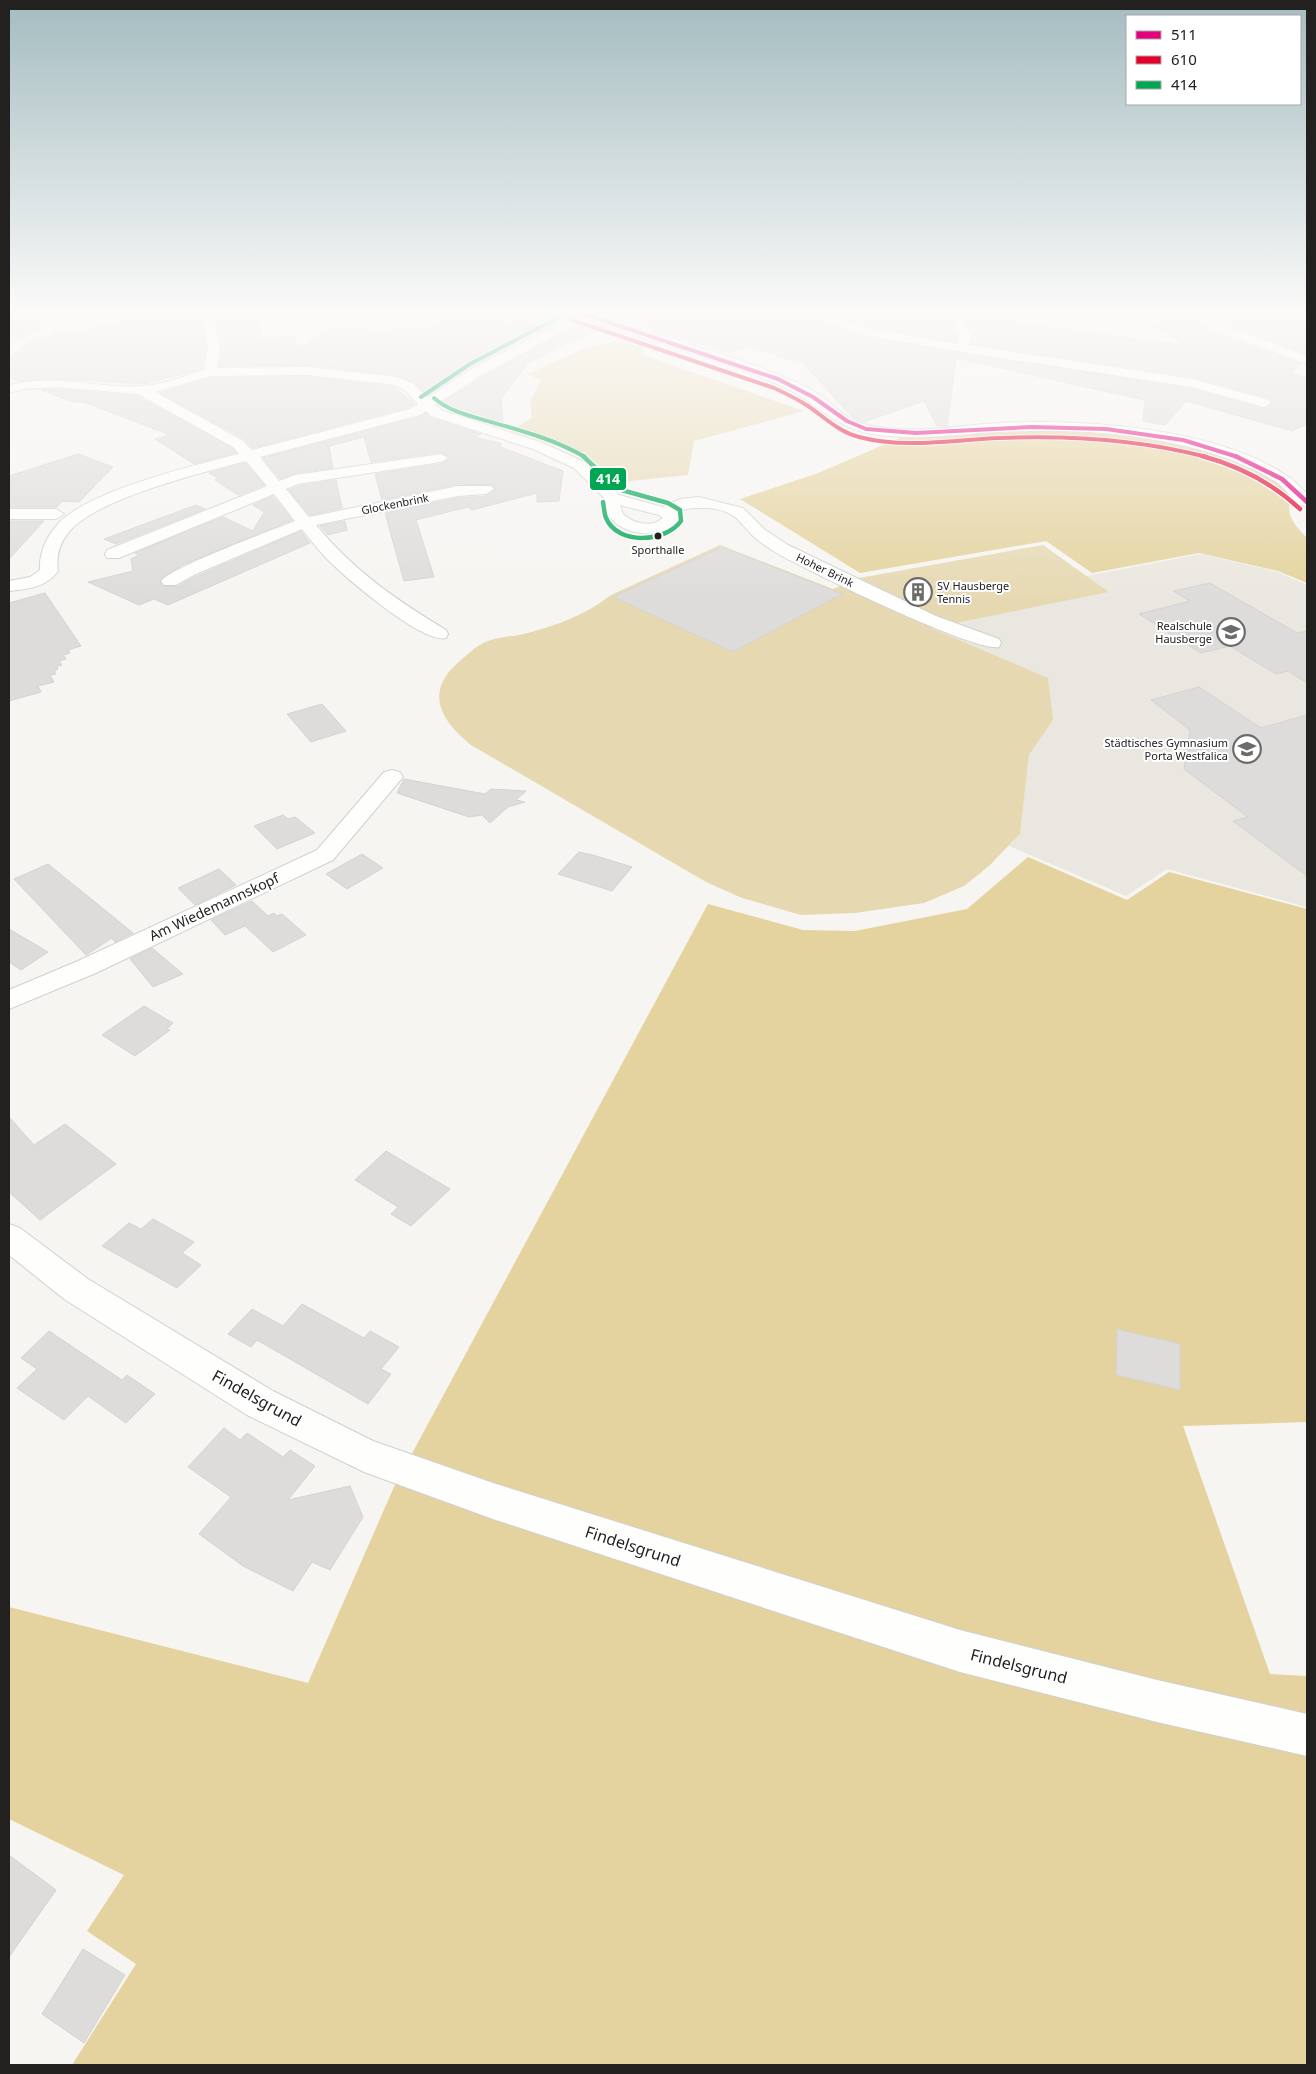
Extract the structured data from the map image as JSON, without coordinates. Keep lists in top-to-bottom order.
{
  "streets": {
    "street": [
      "Glockenbrink",
      "Hoher Brink",
      "Am Wiedemannskopf",
      "Findelsgrund"
    ]
  },
  "places": {
    "other": ["Sporthalle"],
    "building": ["SV Hausberge Tennis"],
    "school or university": ["Realschule Hausberge", "Städtisches Gymnasium Porta Westfalica"]
  },
  "lines": ["transit line 511", "transit line 610", "transit line 414"],
  "legend": ["511", "610", "414"]
}
